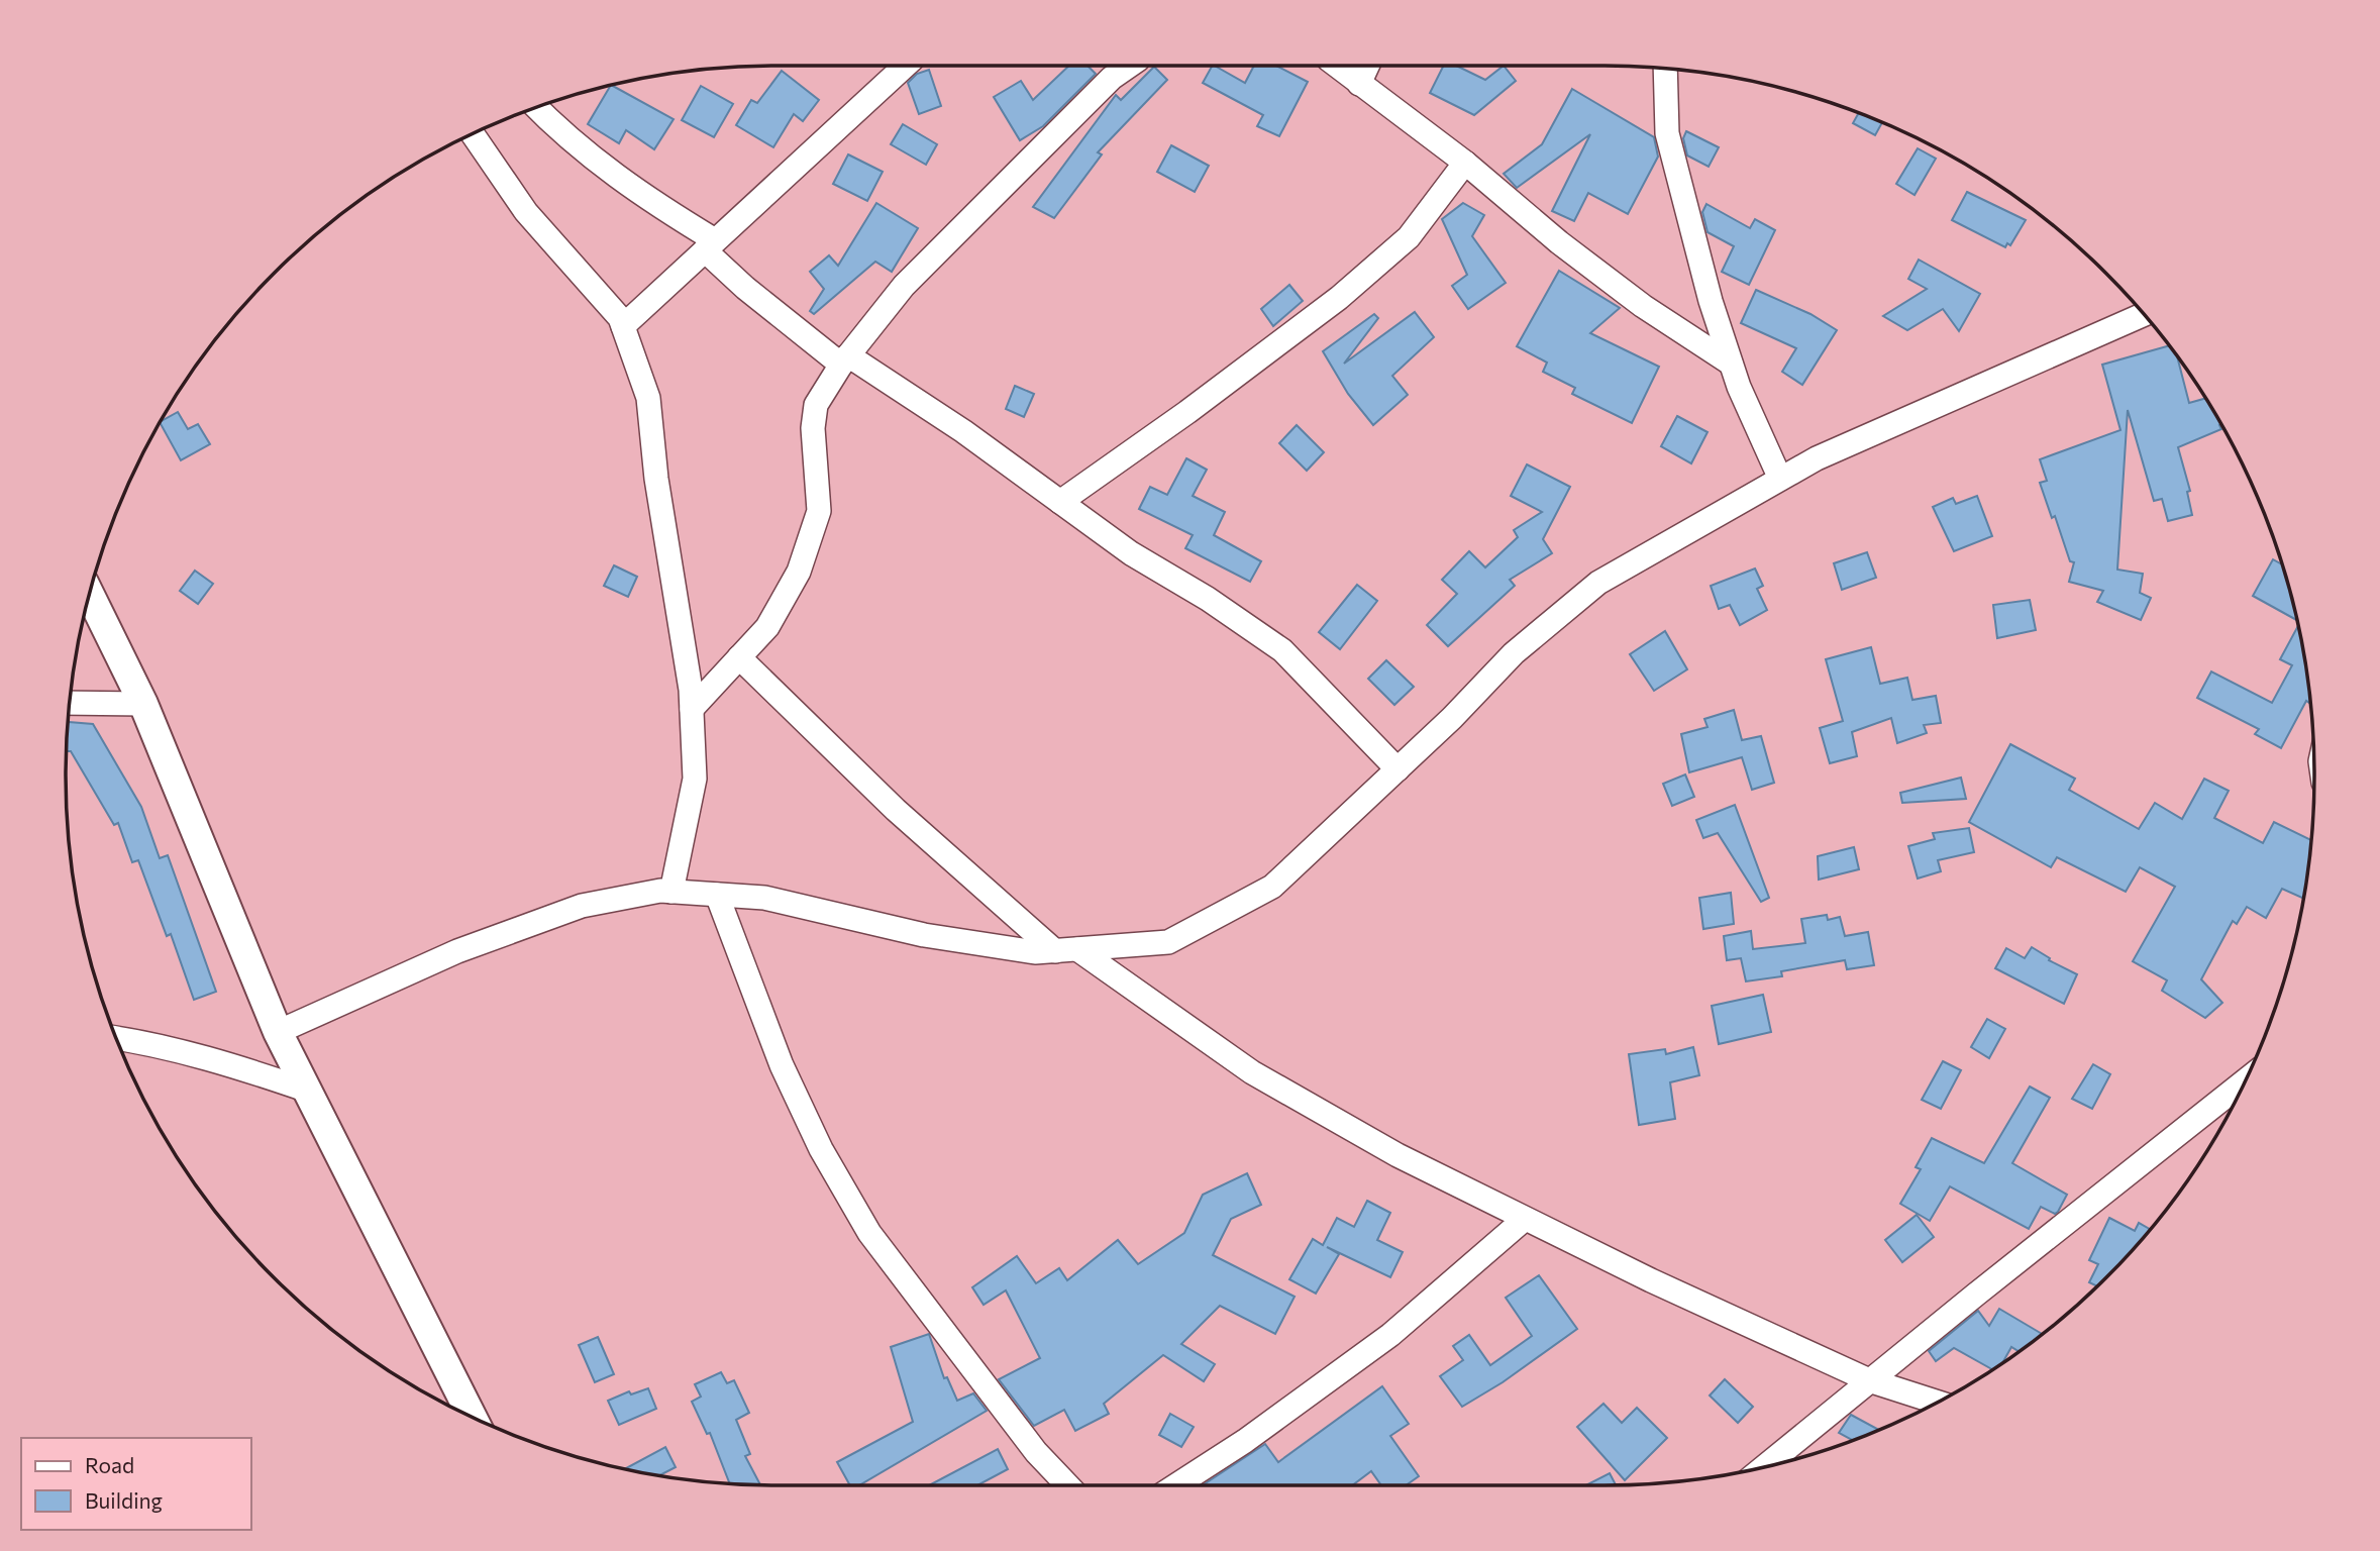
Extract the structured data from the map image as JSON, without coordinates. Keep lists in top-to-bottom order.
{
  "legend": ["Road", "Building"]
}
